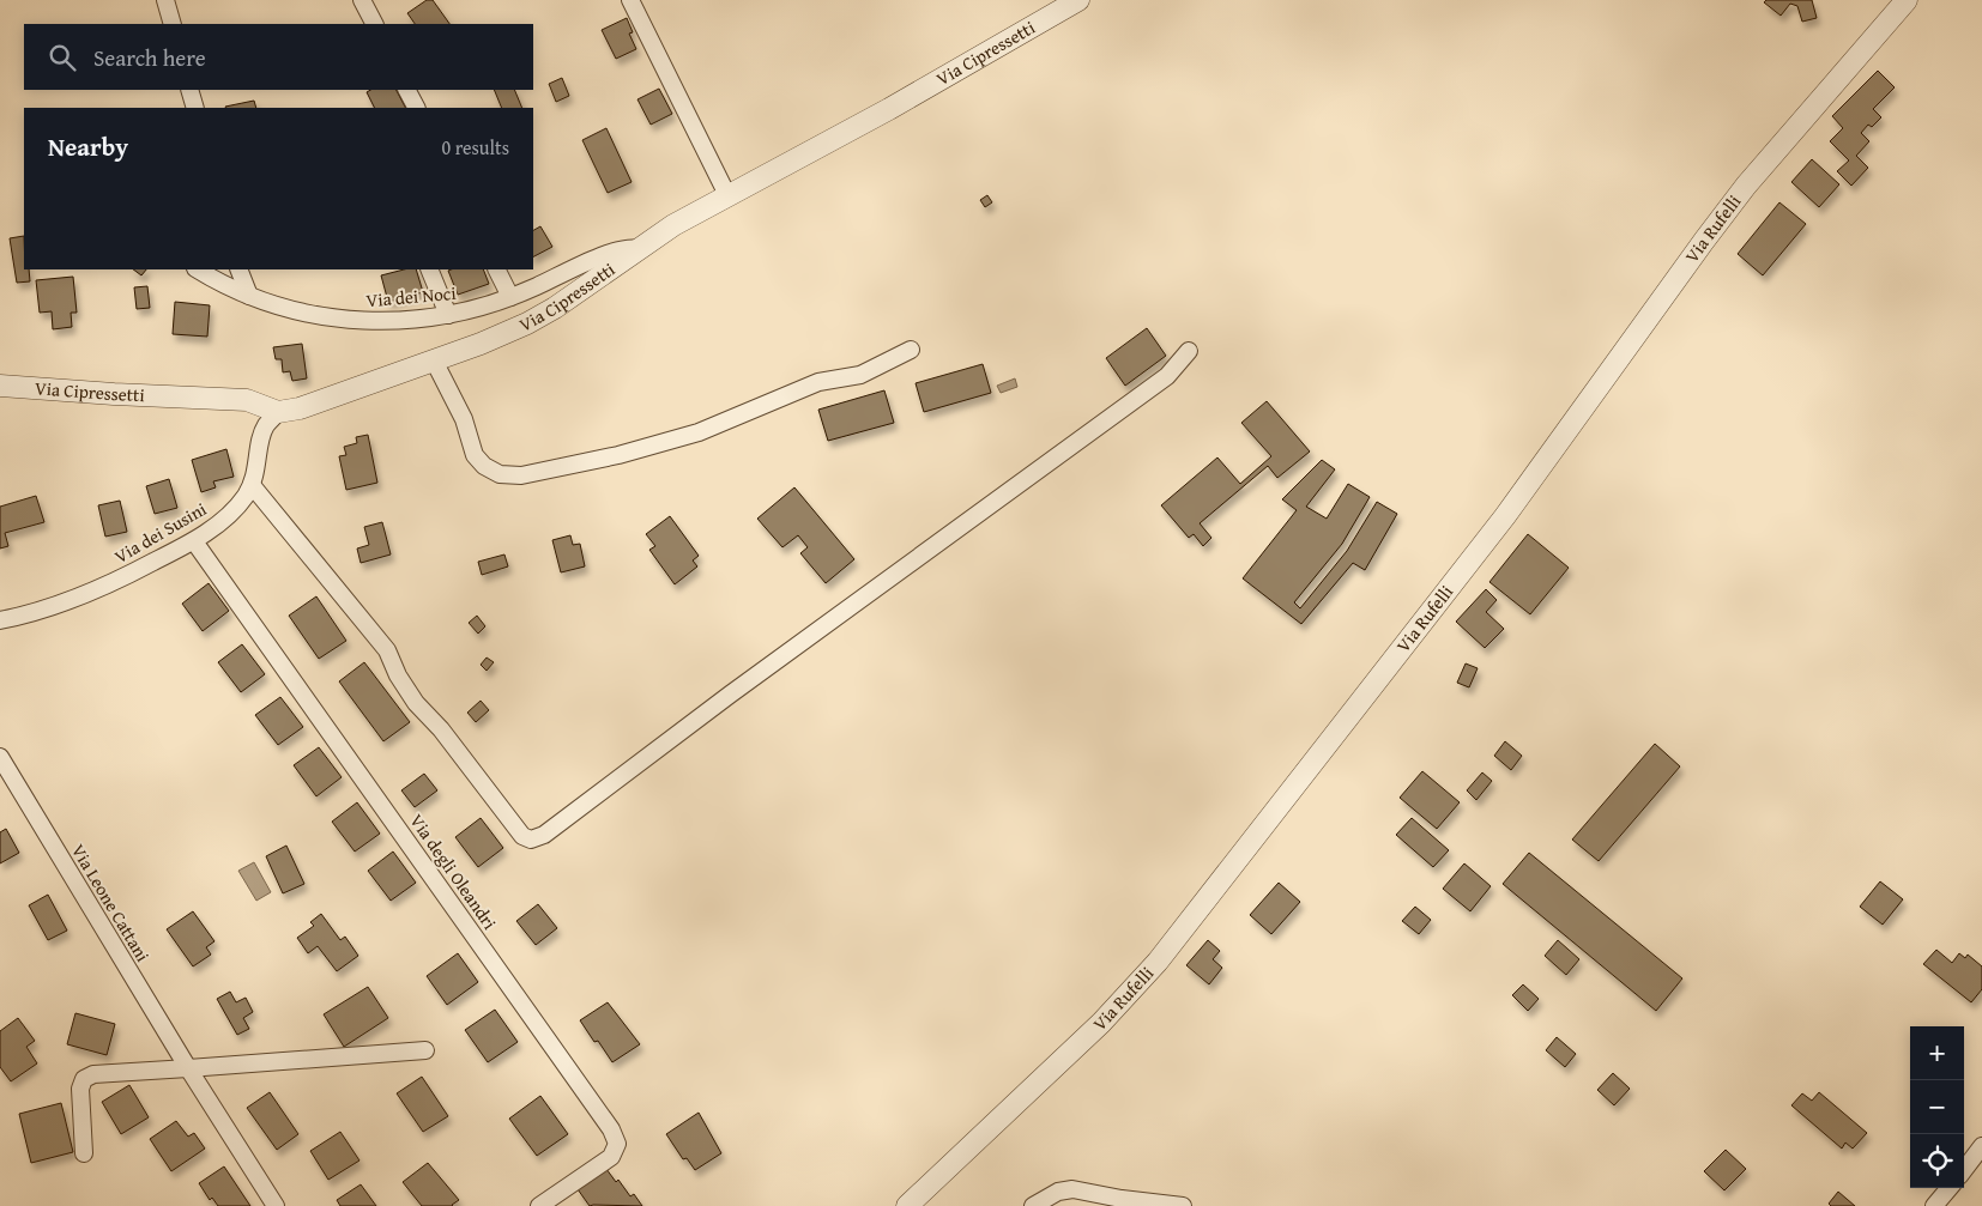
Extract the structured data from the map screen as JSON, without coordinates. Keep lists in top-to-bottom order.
{
  "streets": {
    "street": [
      "Via Cipressetti",
      "Via Rufelli",
      "Via dei Noci",
      "Via dei Susini",
      "Via degli Oleandri",
      "Via Leone Cattani"
    ]
  },
  "crossings": [
    ["Via Cipressetti", "Via dei Noci"],
    ["Via Cipressetti", "Via dei Susini"],
    ["Via dei Susini", "Via degli Oleandri"]
  ],
  "page": {
    "search": "Search here",
    "heading": ["Nearby", "0 results"],
    "map_buttons": ["+", "−"]
  }
}
